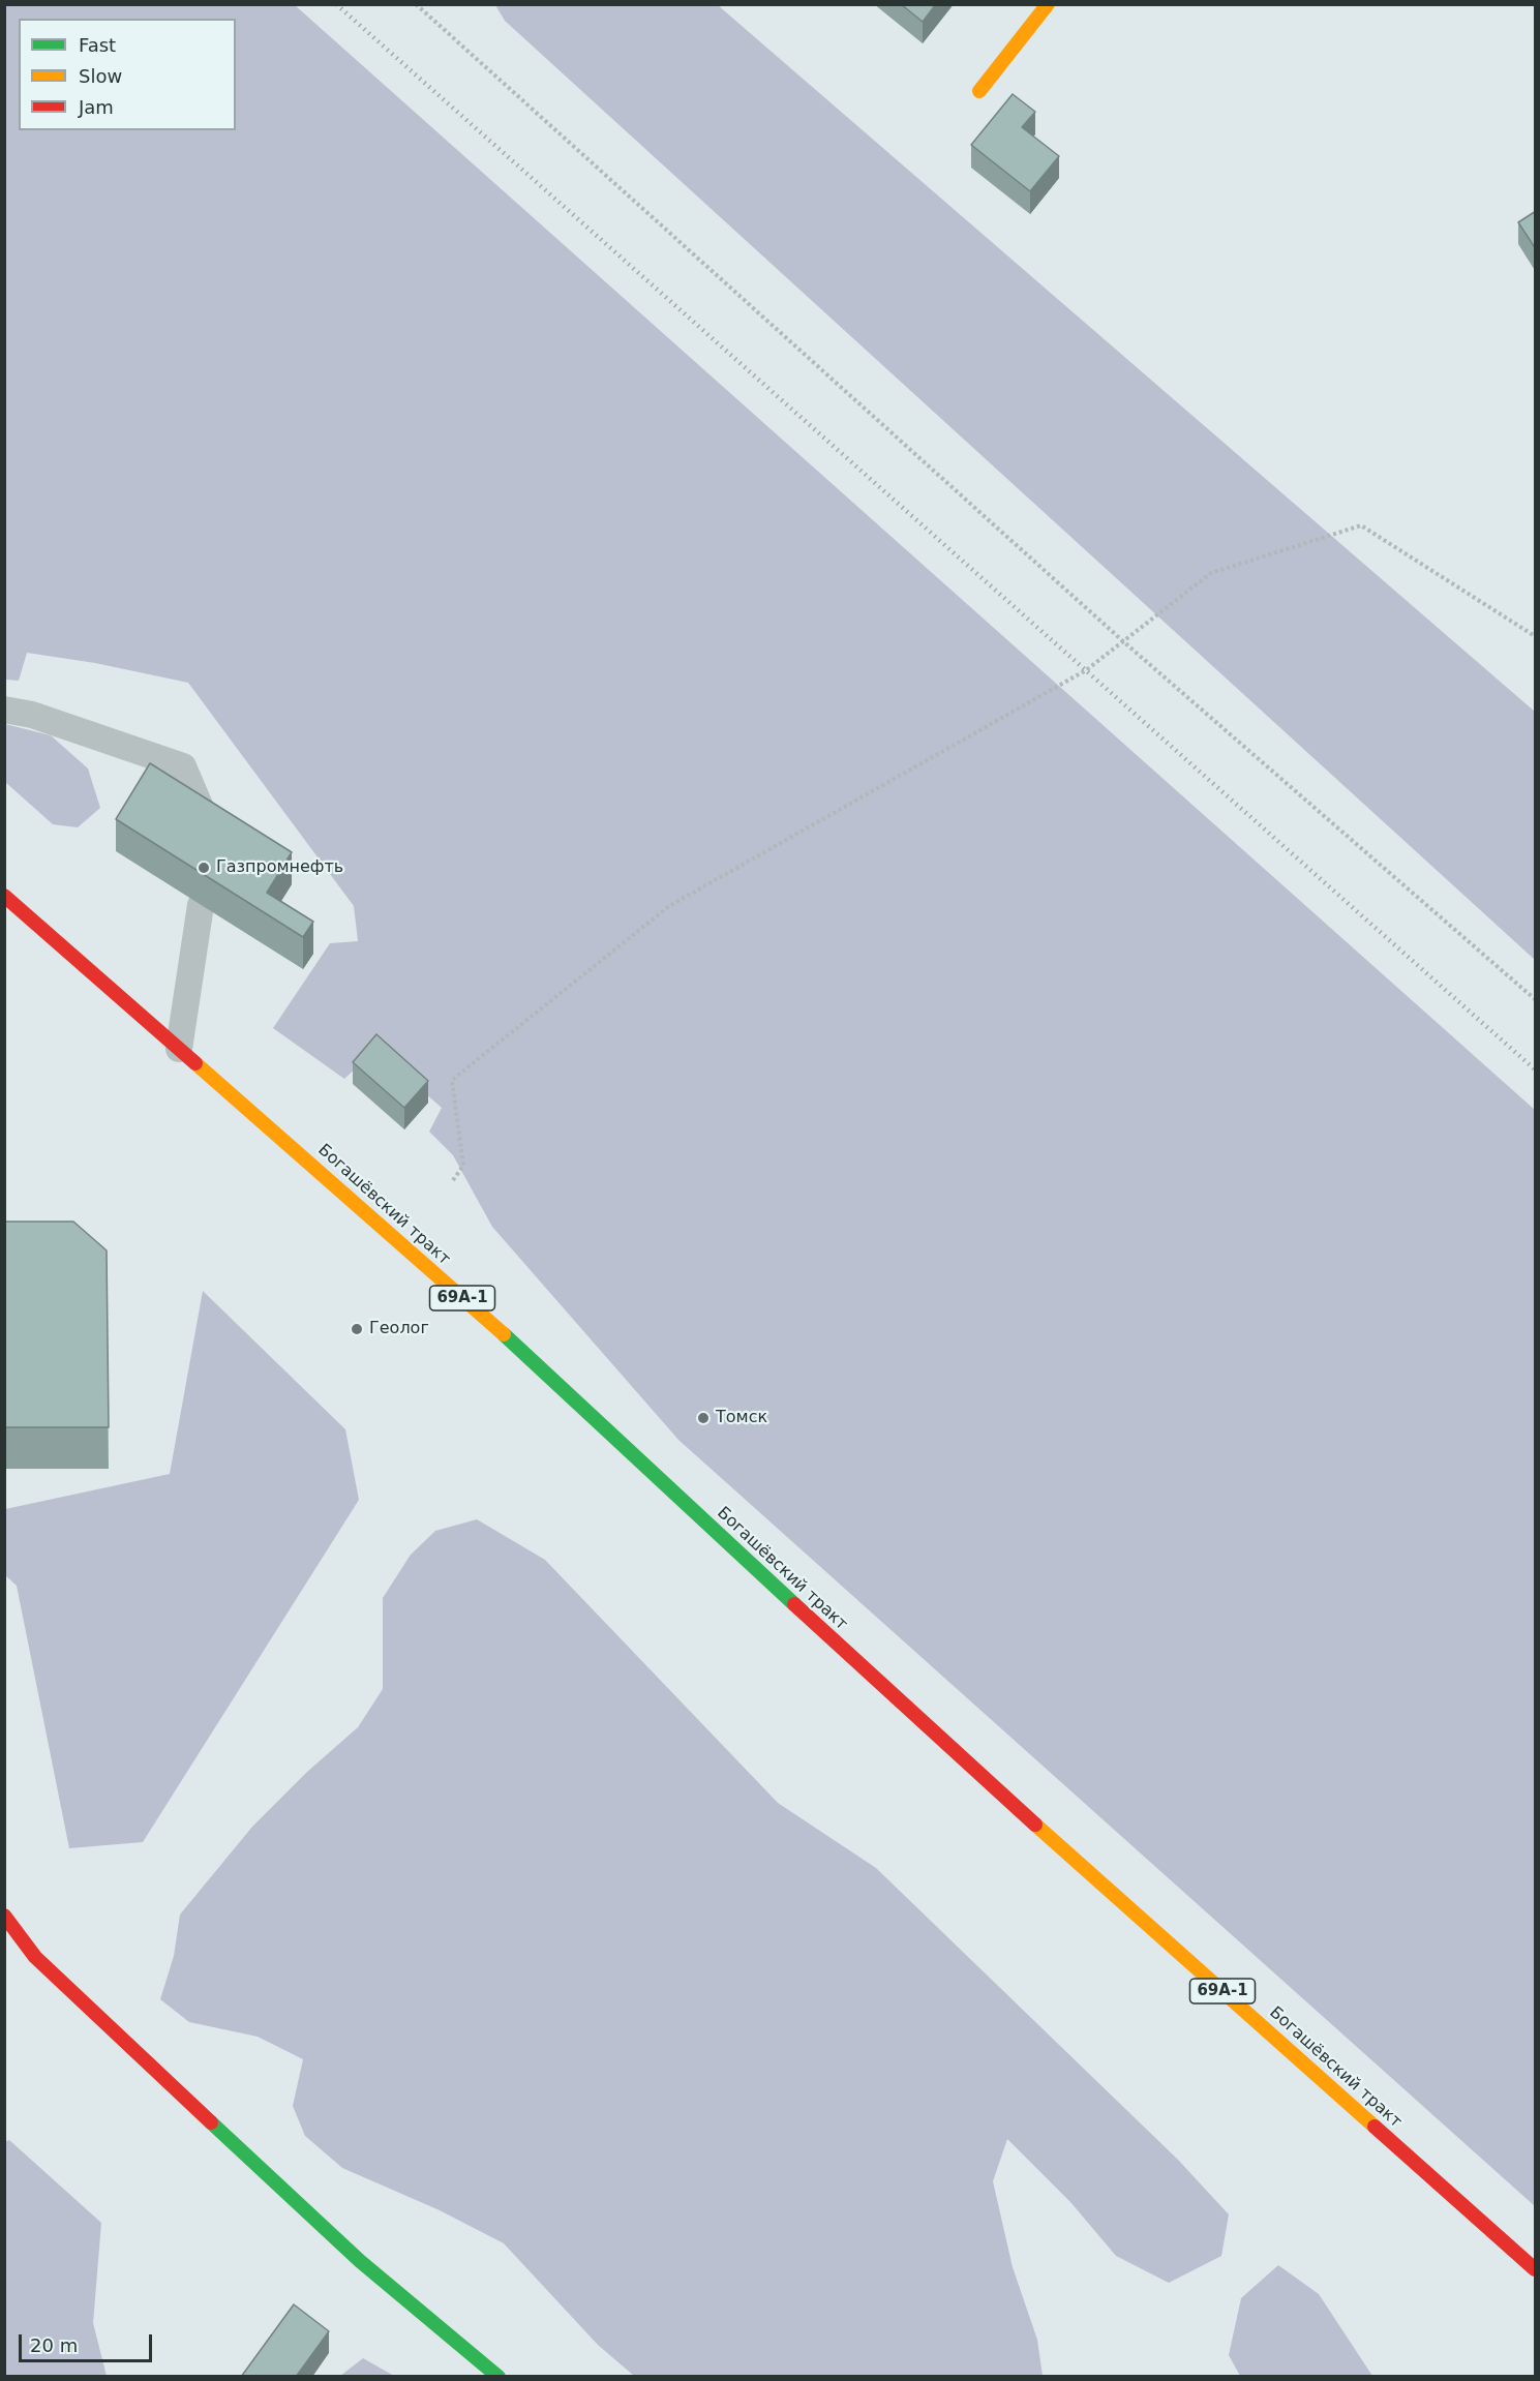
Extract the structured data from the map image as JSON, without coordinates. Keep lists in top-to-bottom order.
{
  "streets": {
    "main road": ["Богашёвский тракт", "69А-1"]
  },
  "places": ["Газпромнефть", "Геолог", "Томск"],
  "legend": ["Fast", "Slow", "Jam"],
  "scale_bar": "20 m"
}
